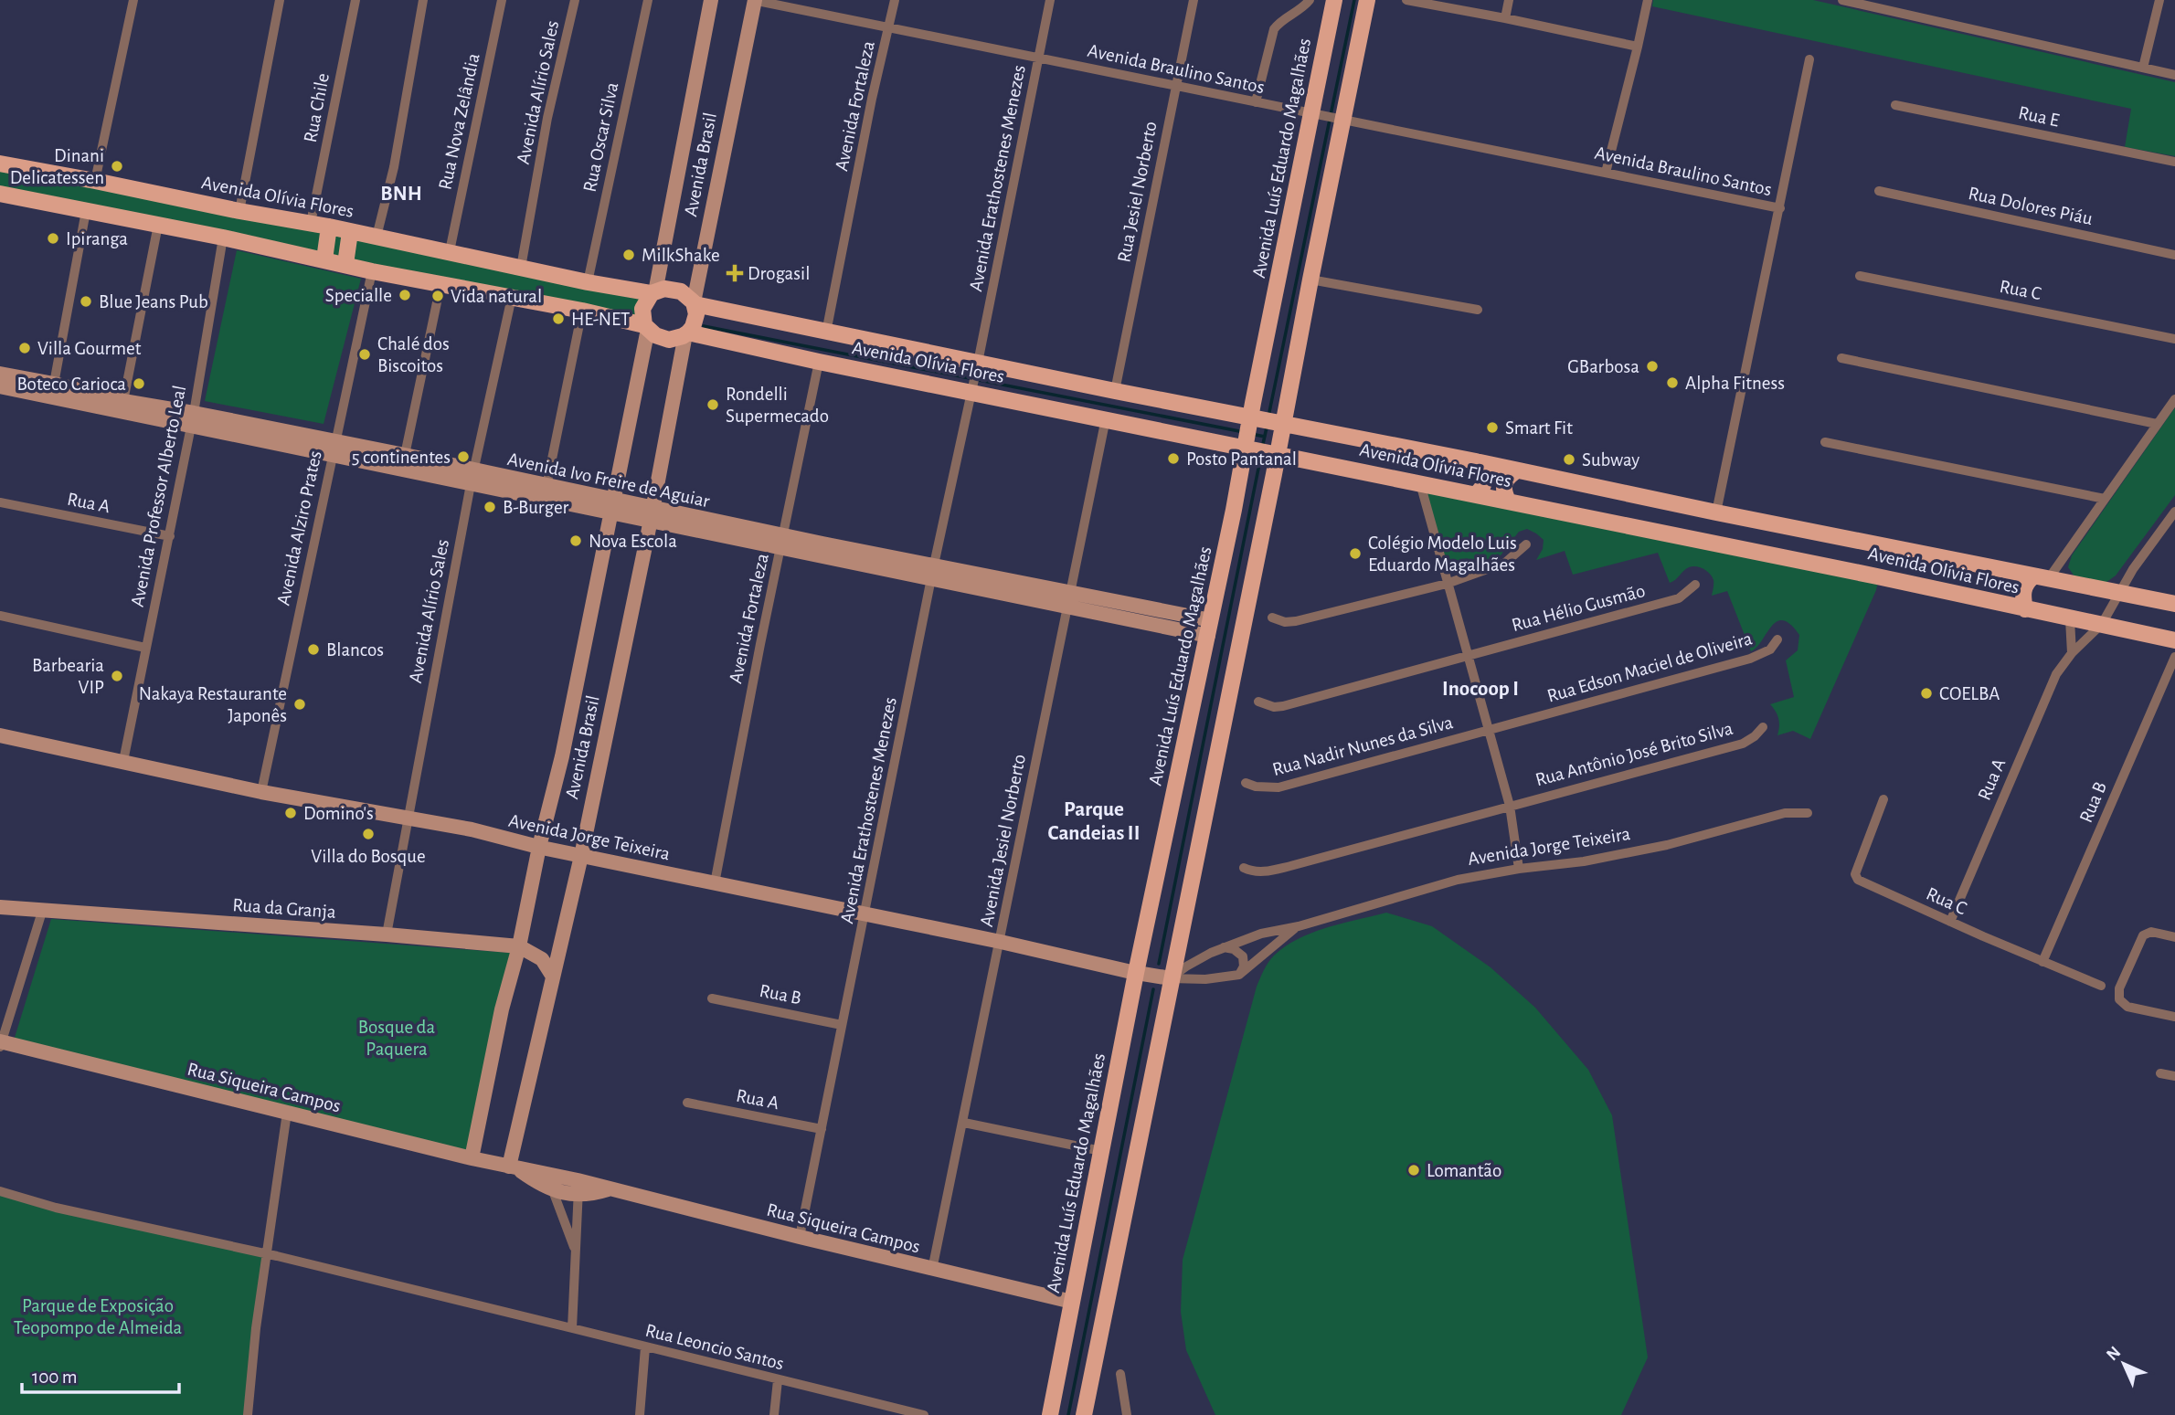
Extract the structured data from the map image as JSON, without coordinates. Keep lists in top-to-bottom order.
{
  "streets": {
    "main road": ["Avenida Luís Eduardo Magalhães", "Avenida Brasil", "Avenida Olívia Flores"],
    "street": [
      "Avenida Braulino Santos",
      "Avenida Alírio Sales",
      "Avenida Fortaleza",
      "Rua Chile",
      "Rua E",
      "Rua Nova Zelândia",
      "Rua Oscar Silva",
      "Avenida Erathostenes Menezes",
      "Rua Jesiel Norberto",
      "Rua Dolores Piáu",
      "Rua C",
      "Avenida Ivo Freire de Aguiar",
      "Avenida Professor Alberto Leal",
      "Rua A",
      "Avenida Alziro Prates",
      "Rua Hélio Gusmão",
      "Rua Edson Maciel de Oliveira",
      "Rua Nadir Nunes da Silva",
      "Rua Antônio José Brito Silva",
      "Rua B",
      "Avenida Jorge Teixeira",
      "Avenida Jesiel Norberto",
      "Rua da Granja",
      "Rua Siqueira Campos",
      "Rua Leoncio Santos"
    ]
  },
  "crossings": [
    ["Avenida Braulino Santos", "Avenida Fortaleza"],
    ["Avenida Braulino Santos", "Avenida Luís Eduardo Magalhães"],
    ["Avenida Braulino Santos", "Avenida Brasil"],
    ["Avenida Braulino Santos", "Avenida Erathostenes Menezes"],
    ["Avenida Braulino Santos", "Rua Jesiel Norberto"],
    ["Avenida Alírio Sales", "Avenida Olívia Flores"],
    ["Avenida Alírio Sales", "Avenida Ivo Freire de Aguiar"],
    ["Avenida Alírio Sales", "Avenida Jorge Teixeira"],
    ["Avenida Alírio Sales", "Rua da Granja"],
    ["Avenida Fortaleza", "Avenida Olívia Flores"],
    ["Avenida Fortaleza", "Avenida Ivo Freire de Aguiar"],
    ["Avenida Fortaleza", "Avenida Jorge Teixeira"],
    ["Rua Chile", "Avenida Olívia Flores"],
    ["Rua Nova Zelândia", "Avenida Olívia Flores"],
    ["Rua Oscar Silva", "Avenida Olívia Flores"],
    ["Avenida Luís Eduardo Magalhães", "Avenida Olívia Flores"],
    ["Avenida Luís Eduardo Magalhães", "Avenida Ivo Freire de Aguiar"],
    ["Avenida Luís Eduardo Magalhães", "Avenida Jorge Teixeira"],
    ["Avenida Luís Eduardo Magalhães", "Rua Siqueira Campos"],
    ["Avenida Brasil", "Avenida Olívia Flores"],
    ["Avenida Brasil", "Avenida Ivo Freire de Aguiar"],
    ["Avenida Brasil", "Avenida Jorge Teixeira"],
    ["Avenida Brasil", "Rua da Granja"],
    ["Avenida Brasil", "Rua Siqueira Campos"],
    ["Avenida Erathostenes Menezes", "Avenida Olívia Flores"],
    ["Avenida Erathostenes Menezes", "Avenida Ivo Freire de Aguiar"],
    ["Avenida Erathostenes Menezes", "Rua A"],
    ["Avenida Erathostenes Menezes", "Rua B"],
    ["Avenida Erathostenes Menezes", "Avenida Jorge Teixeira"],
    ["Avenida Erathostenes Menezes", "Rua Siqueira Campos"],
    ["Rua Jesiel Norberto", "Avenida Olívia Flores"],
    ["Avenida Olívia Flores", "Avenida Professor Alberto Leal"],
    ["Avenida Olívia Flores", "Rua A"],
    ["Avenida Olívia Flores", "Avenida Alziro Prates"],
    ["Avenida Olívia Flores", "Avenida Jesiel Norberto"],
    ["Rua C", "Rua A"],
    ["Rua C", "Rua B"],
    ["Avenida Ivo Freire de Aguiar", "Avenida Professor Alberto Leal"],
    ["Avenida Ivo Freire de Aguiar", "Avenida Alziro Prates"],
    ["Avenida Ivo Freire de Aguiar", "Avenida Jesiel Norberto"],
    ["Avenida Professor Alberto Leal", "Rua A"],
    ["Avenida Professor Alberto Leal", "Avenida Jorge Teixeira"],
    ["Avenida Alziro Prates", "Avenida Jorge Teixeira"],
    ["Rua Edson Maciel de Oliveira", "Rua Nadir Nunes da Silva"],
    ["Avenida Jorge Teixeira", "Avenida Jesiel Norberto"],
    ["Avenida Jesiel Norberto", "Rua Siqueira Campos"]
  ],
  "districts": ["BNH", "Inocoop I", "Parque Candeias II"],
  "parks": ["Bosque da Paquera", "Parque de Exposição Teopompo de Almeida"],
  "places": {
    "other": [
      "Dinani Delicatessen",
      "Ipiranga",
      "MilkShake",
      "Specialle",
      "Vida natural",
      "Blue Jeans Pub",
      "HE-NET",
      "Villa Gourmet",
      "Chalé dos Biscoitos",
      "GBarbosa",
      "Alpha Fitness",
      "Boteco Carioca",
      "Rondelli Supermecado",
      "Smart Fit",
      "5 continentes",
      "Posto Pantanal",
      "Subway",
      "B-Burger",
      "Nova Escola",
      "Colégio Modelo Luis Eduardo Magalhães",
      "Blancos",
      "Barbearia VIP",
      "COELBA",
      "Nakaya Restaurante Japonês",
      "Domino's",
      "Villa do Bosque",
      "Lomantão"
    ],
    "health": ["Drogasil"]
  },
  "scale_bar": "100 m",
  "north": "top left"
}
